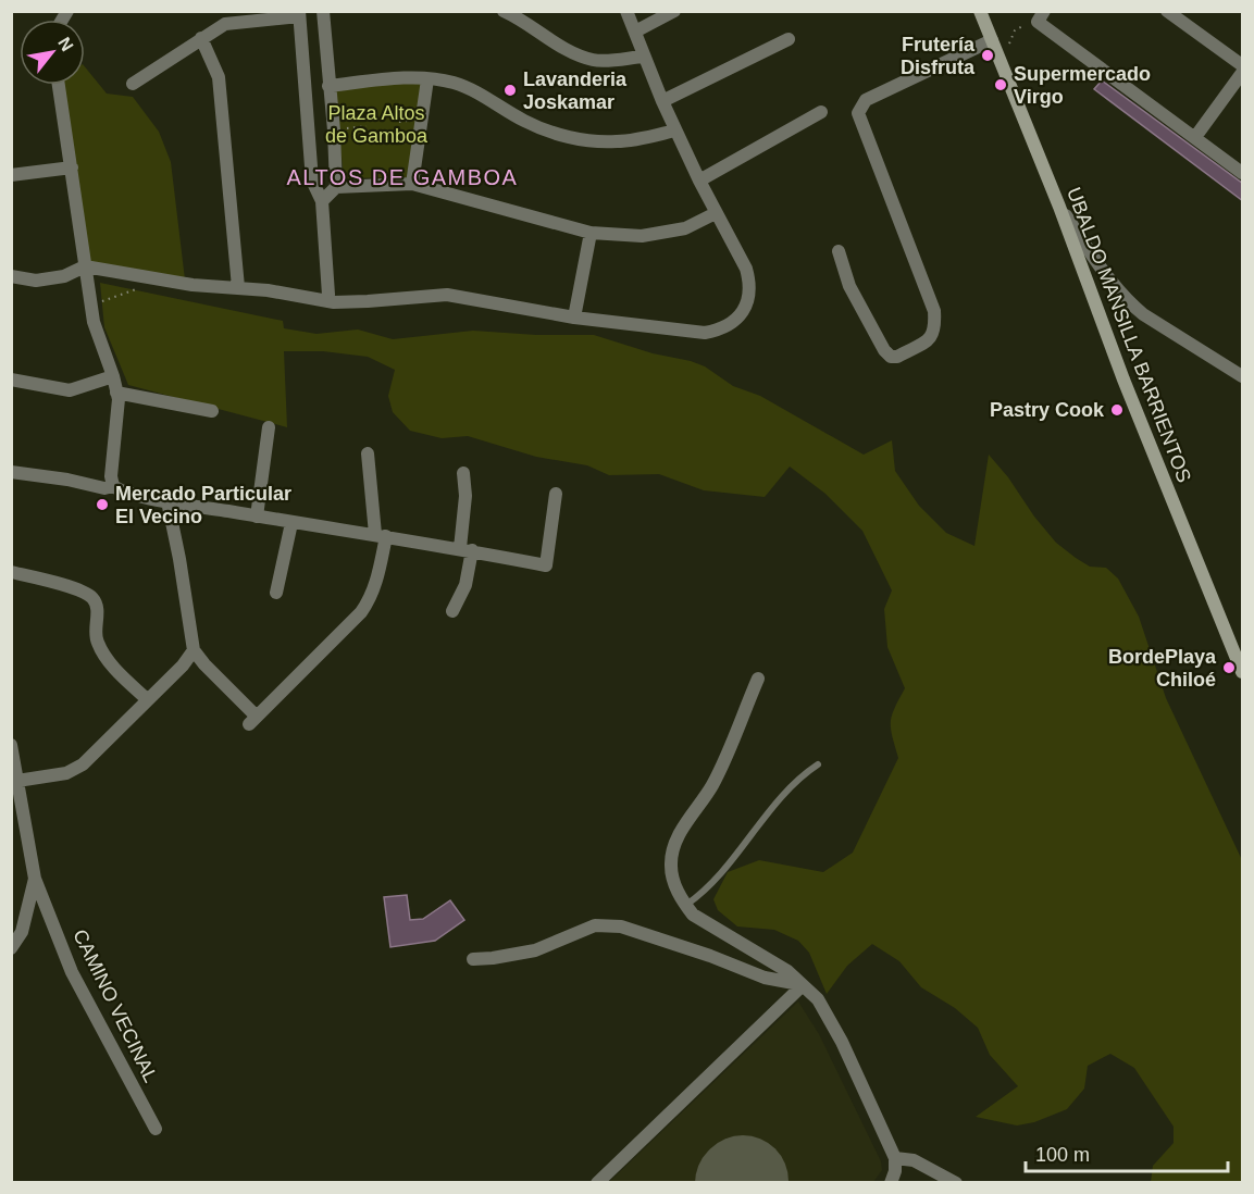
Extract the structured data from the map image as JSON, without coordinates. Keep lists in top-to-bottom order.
{
  "streets": {
    "street": ["UBALDO MANSILLA BARRIENTOS", "CAMINO VECINAL"]
  },
  "districts": ["ALTOS DE GAMBOA"],
  "parks": ["Plaza Altos de Gamboa"],
  "places": [
    "Frutería Disfruta",
    "Supermercado Virgo",
    "Lavanderia Joskamar",
    "Pastry Cook",
    "Mercado Particular El Vecino",
    "BordePlaya Chiloé"
  ],
  "scale_bar": "100 m",
  "north": "top right"
}
